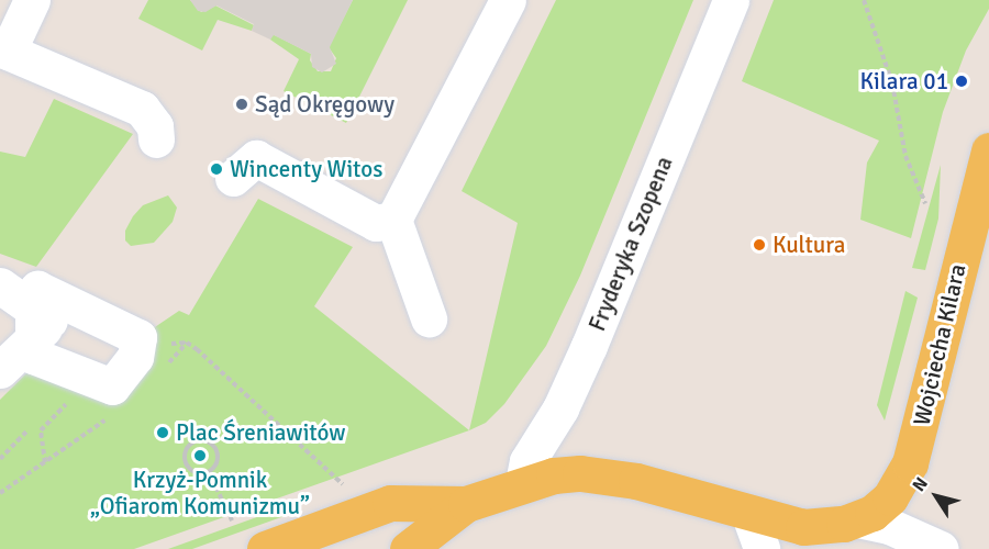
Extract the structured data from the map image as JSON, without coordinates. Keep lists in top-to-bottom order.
{
  "streets": {
    "main road": ["Wojciecha Kilara"],
    "street": ["Fryderyka Szopena"]
  },
  "places": [
    "Kilara 01",
    "Sąd Okręgowy",
    "Wincenty Witos",
    "Kultura",
    "Plac Śreniawitów",
    "Krzyż-Pomnik „Ofiarom Komunizmu”"
  ],
  "north": "top left"
}
